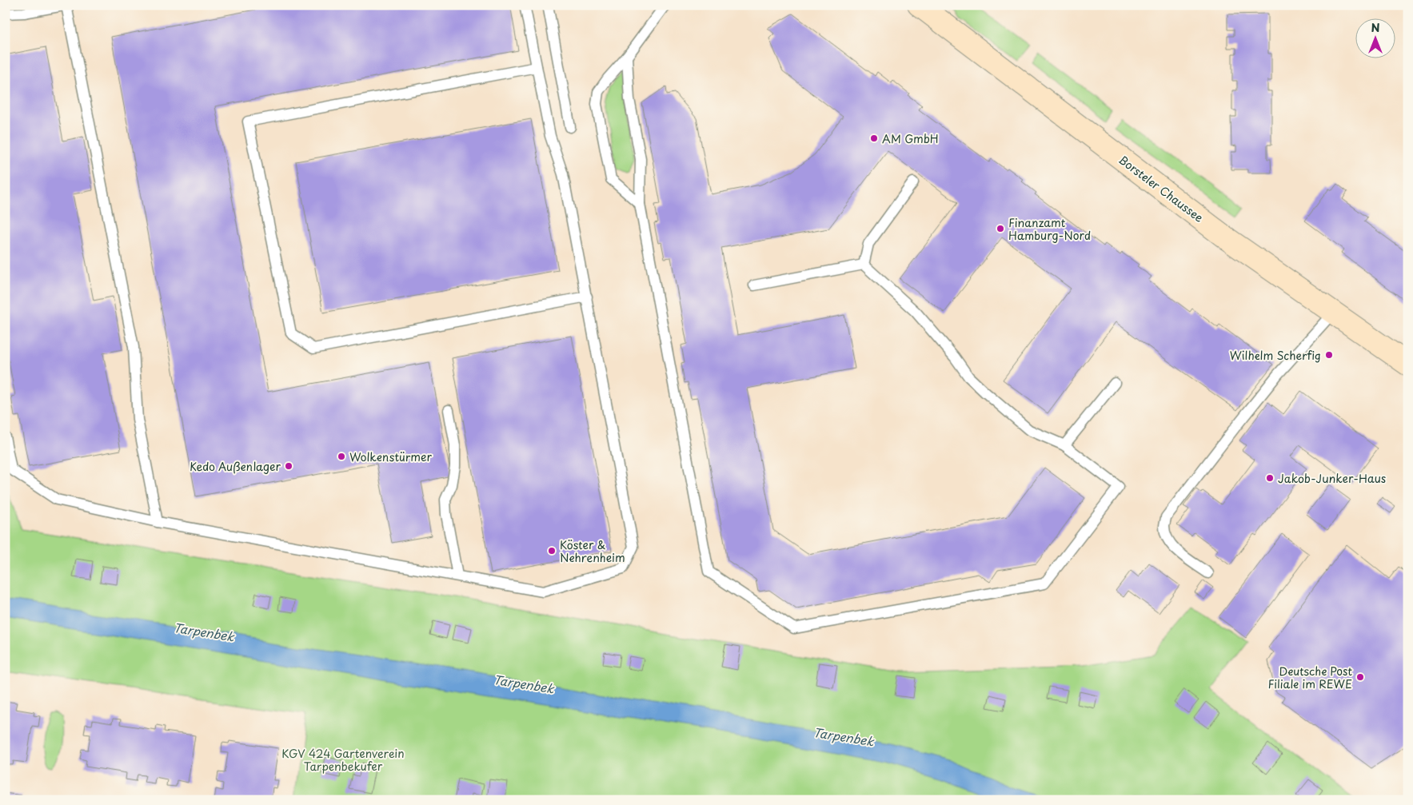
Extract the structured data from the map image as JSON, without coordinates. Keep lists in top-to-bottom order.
{
  "streets": {
    "main road": ["Borsteler Chaussee"]
  },
  "water": ["Tarpenbek"],
  "parks": ["KGV 424 Gartenverein Tarpenbekufer"],
  "places": [
    "AM GmbH",
    "Finanzamt Hamburg-Nord",
    "Wilhelm Scherfig",
    "Wolkenstürmer",
    "Kedo Außenlager",
    "Jakob-Junker-Haus",
    "Köster & Nehrenheim",
    "Deutsche Post Filiale im REWE"
  ],
  "north": "top"
}
